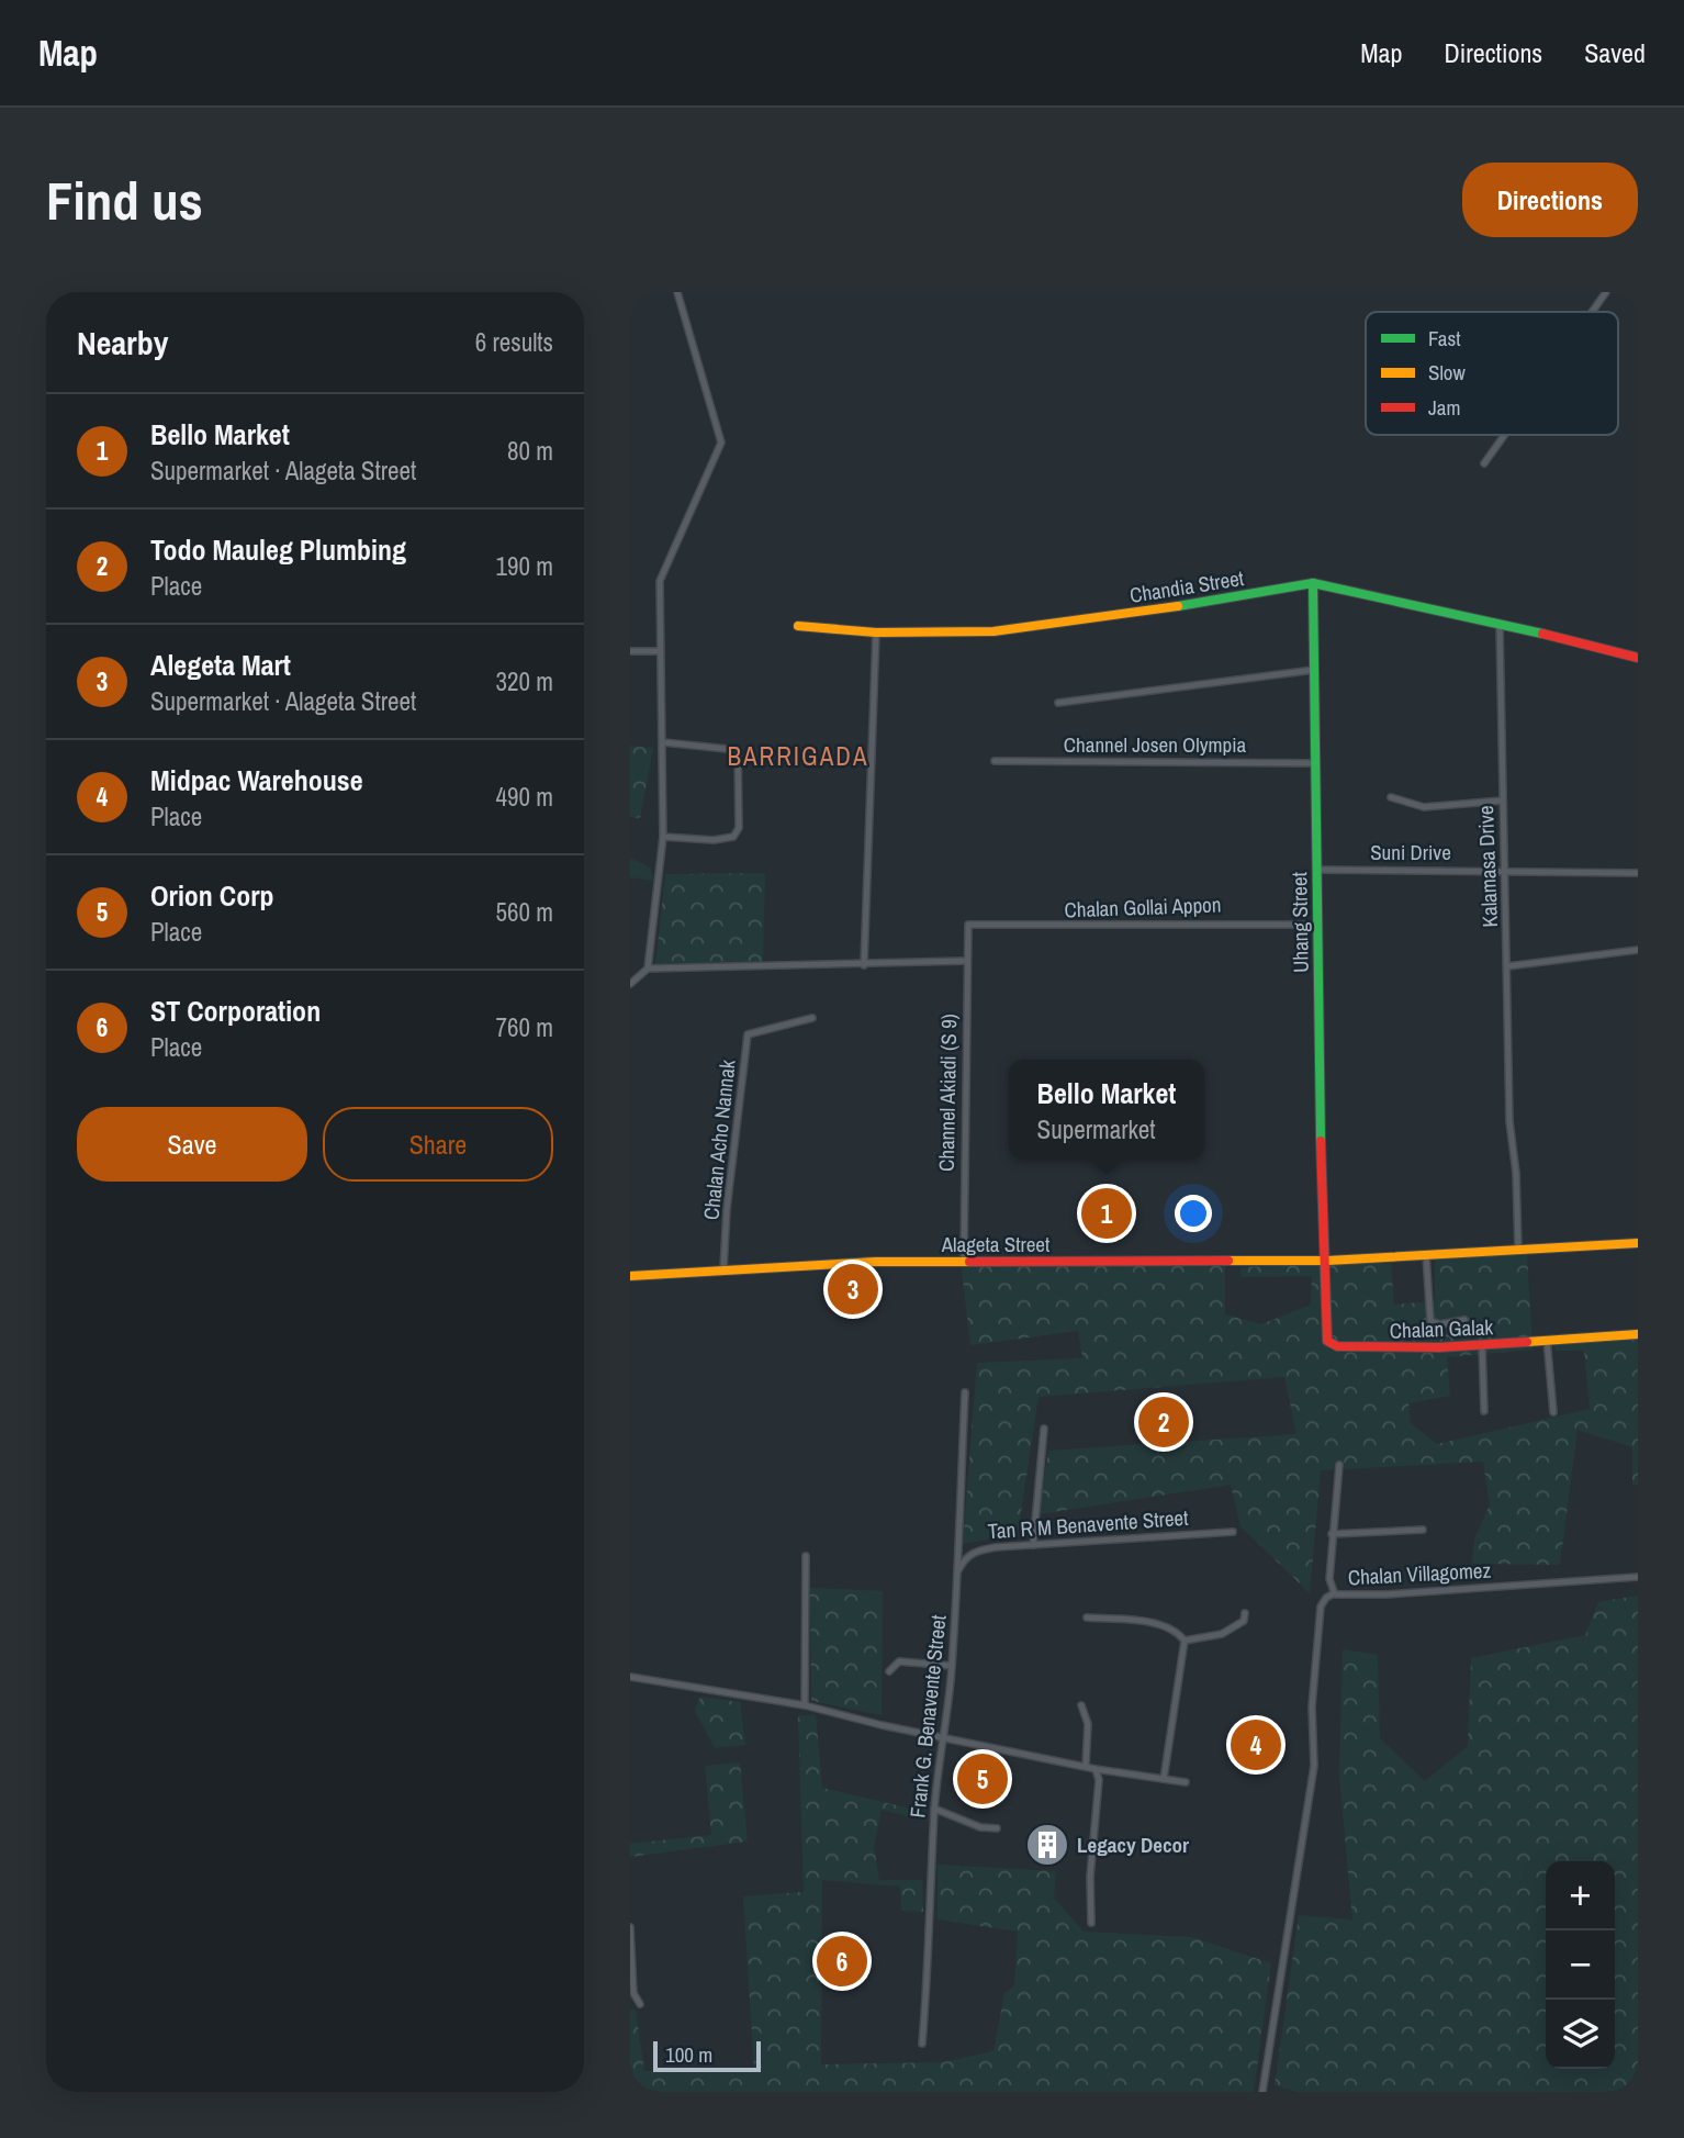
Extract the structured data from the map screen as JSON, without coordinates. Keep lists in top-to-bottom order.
{
  "streets": {
    "street": [
      "Chandia Street",
      "Channel Josen Olympia",
      "Suni Drive",
      "Kalamasa Drive",
      "Chalan Gollai Appon",
      "Uhang Street",
      "Channel Akiadi (S 9)",
      "Chalan Acho Nannak",
      "Alageta Street",
      "Chalan Galak",
      "Tan R M Benavente Street",
      "Chalan Villagomez",
      "Frank G. Benavente Street"
    ]
  },
  "crossings": [
    ["Chandia Street", "Kalamasa Drive"],
    ["Chandia Street", "Uhang Street"],
    ["Channel Josen Olympia", "Uhang Street"],
    ["Suni Drive", "Kalamasa Drive"],
    ["Suni Drive", "Uhang Street"],
    ["Kalamasa Drive", "Alageta Street"],
    ["Chalan Gollai Appon", "Uhang Street"],
    ["Chalan Gollai Appon", "Channel Akiadi (S 9)"],
    ["Uhang Street", "Alageta Street"],
    ["Uhang Street", "Chalan Galak"],
    ["Channel Akiadi (S 9)", "Alageta Street"],
    ["Chalan Acho Nannak", "Alageta Street"],
    ["Alageta Street", "Chalan Galak"],
    ["Tan R M Benavente Street", "Frank G. Benavente Street"]
  ],
  "districts": ["BARRIGADA"],
  "places": {
    "building": ["Legacy Decor"]
  },
  "legend": ["Fast", "Slow", "Jam"],
  "scale_bar": "100 m",
  "page": {
    "header": "Map",
    "nav": ["Map", "Directions", "Saved"],
    "buttons": [
      "Directions",
      ["Save", "Share"]
    ],
    "title": "Find us",
    "heading": ["Nearby", "6 results"],
    "list": [
      {
        "mark": "1",
        "name": "Bello Market",
        "note": "Supermarket · Alageta Street",
        "value": "80 m"
      },
      {
        "mark": "2",
        "name": "Todo Mauleg Plumbing",
        "note": "Place",
        "value": "190 m"
      },
      {
        "mark": "3",
        "name": "Alegeta Mart",
        "note": "Supermarket · Alageta Street",
        "value": "320 m"
      },
      {
        "mark": "4",
        "name": "Midpac Warehouse",
        "note": "Place",
        "value": "490 m"
      },
      {
        "mark": "5",
        "name": "Orion Corp",
        "note": "Place",
        "value": "560 m"
      },
      {
        "mark": "6",
        "name": "ST Corporation",
        "note": "Place",
        "value": "760 m"
      }
    ],
    "popup": ["Bello Market", "Supermarket"],
    "pins": [
      "1",
      "3",
      "2",
      "4",
      "5",
      "6"
    ],
    "map_buttons": ["+", "−"],
    "scale": "100 m"
  }
}
